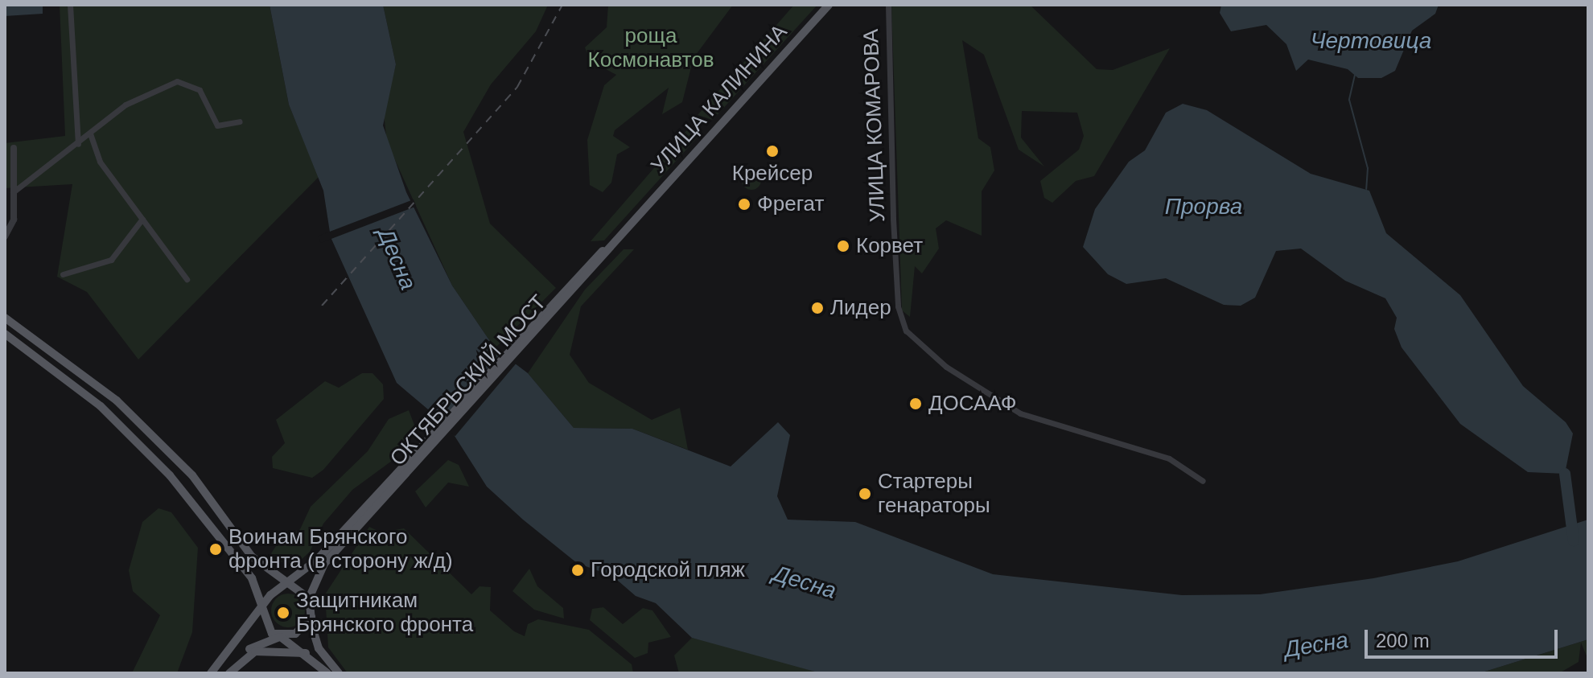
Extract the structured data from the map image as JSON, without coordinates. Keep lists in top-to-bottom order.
{
  "streets": {
    "main road": ["УЛИЦА КАЛИНИНА", "ОКТЯБРЬСКИЙ МОСТ"],
    "street": ["УЛИЦА КОМАРОВА"]
  },
  "crossings": [
    ["УЛИЦА КАЛИНИНА", "ОКТЯБРЬСКИЙ МОСТ"]
  ],
  "water": ["Чертовица", "Прорва", "Десна"],
  "parks": ["роща Космонавтов"],
  "places": [
    "Крейсер",
    "Фрегат",
    "Корвет",
    "Лидер",
    "ДОСААФ",
    "Стартеры генараторы",
    "Воинам Брянского фронта (в сторону ж/д)",
    "Городской пляж",
    "Защитникам Брянского фронта"
  ],
  "scale_bar": "200 m"
}
